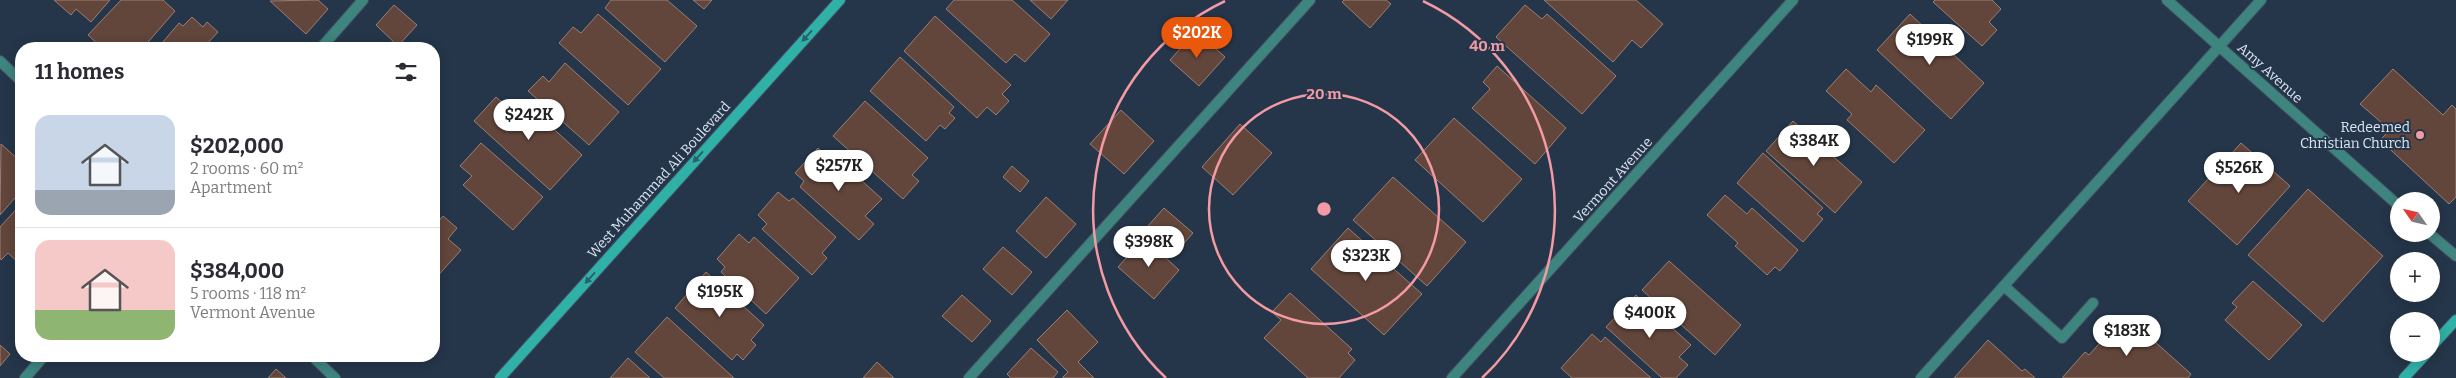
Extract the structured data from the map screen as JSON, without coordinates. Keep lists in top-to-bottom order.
{
  "streets": {
    "street": ["Amy Avenue", "West Muhammad Ali Boulevard", "Vermont Avenue"]
  },
  "one_way": ["West Muhammad Ali Boulevard"],
  "places": ["Redeemed Christian Church"],
  "north": "top left",
  "page": {
    "price": [
      "$202K",
      "$199K",
      "$242K",
      "$384K",
      "$257K",
      "$526K",
      "$398K",
      "$323K",
      "$195K",
      "$400K",
      "$183K"
    ],
    "heading": "11 homes",
    "list": [
      {
        "name": "$202,000",
        "note": "2 rooms · 60 m² · Apartment"
      },
      {
        "name": "$384,000",
        "note": "5 rooms · 118 m² · Vermont Avenue"
      }
    ],
    "map_buttons": ["+", "−"]
  },
  "rings": ["40 m", "20 m"]
}
